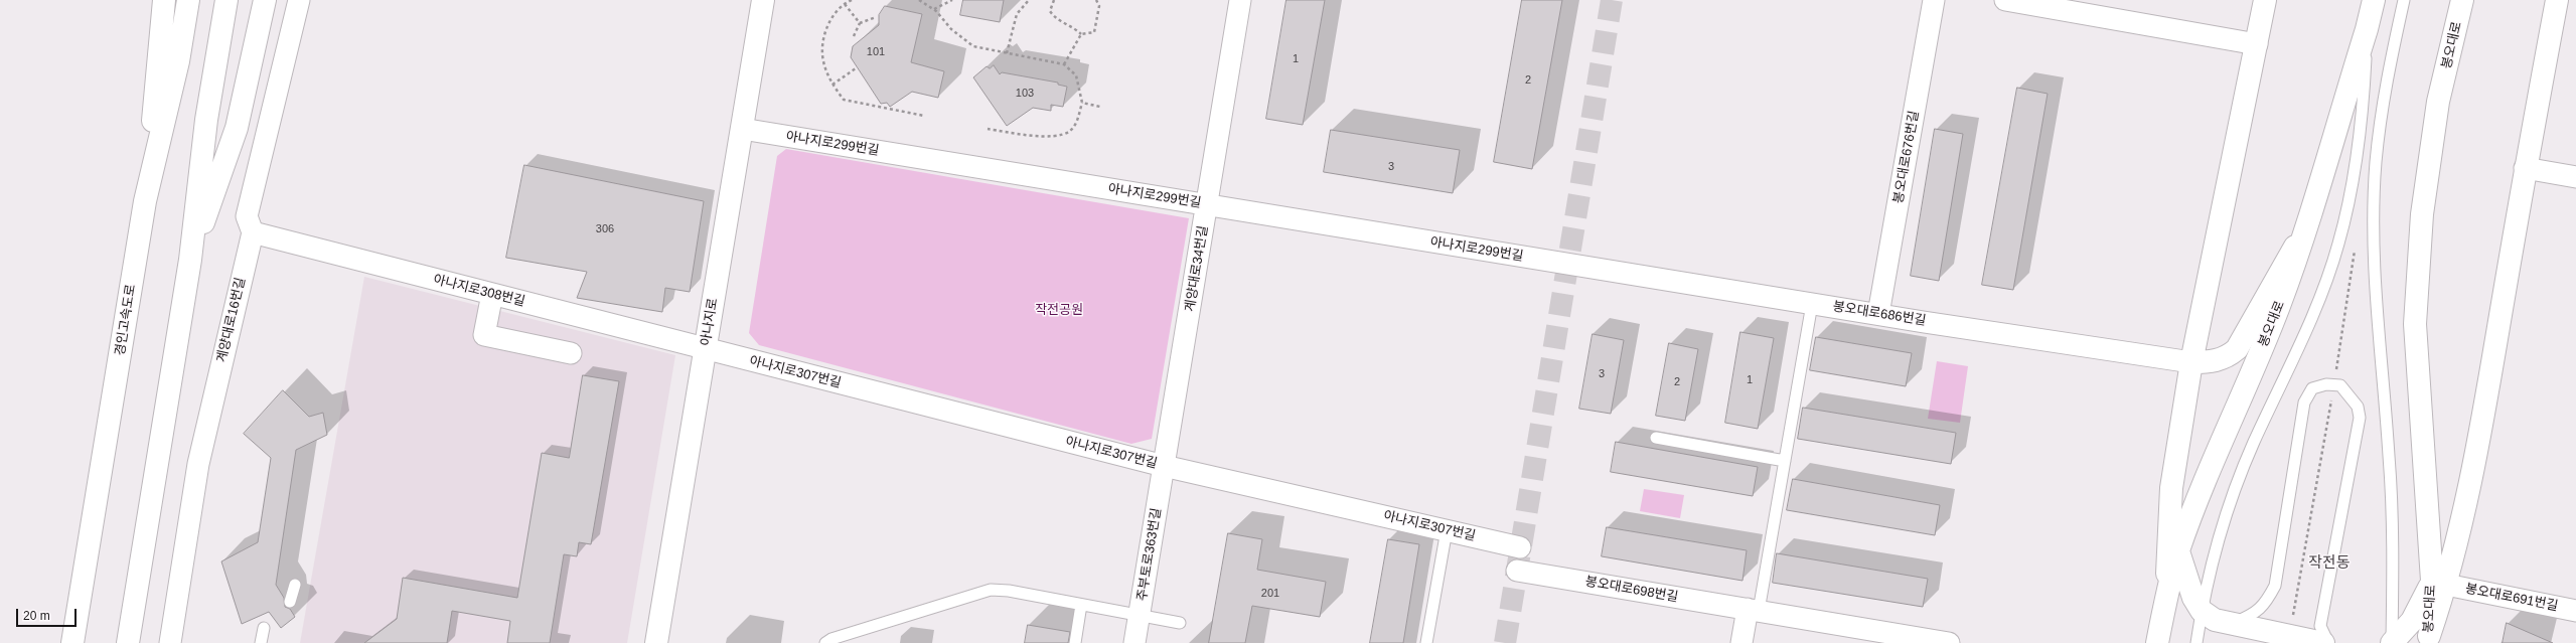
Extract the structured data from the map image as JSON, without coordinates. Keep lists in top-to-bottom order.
{
  "streets": {
    "main road": ["봉오대로", "경인고속도로", "아나지로"],
    "street": [
      "아나지로299번길",
      "봉오대로676번길",
      "계양대로34번길",
      "아나지로308번길",
      "봉오대로686번길",
      "계양대로16번길",
      "아나지로307번길",
      "주부토로363번길",
      "봉오대로698번길",
      "봉오대로691번길"
    ]
  },
  "crossings": [
    ["봉오대로", "봉오대로691번길"],
    ["아나지로299번길", "계양대로34번길"],
    ["아나지로299번길", "봉오대로686번길"],
    ["아나지로299번길", "아나지로"],
    ["봉오대로676번길", "봉오대로686번길"],
    ["계양대로34번길", "아나지로307번길"],
    ["계양대로34번길", "주부토로363번길"],
    ["아나지로308번길", "계양대로16번길"],
    ["아나지로308번길", "아나지로"],
    ["아나지로308번길", "아나지로307번길"],
    ["아나지로", "아나지로307번길"],
    ["아나지로307번길", "주부토로363번길"]
  ],
  "districts": ["작전동"],
  "parks": ["작전공원"],
  "house_numbers": [
    "101",
    "1",
    "2",
    "103",
    "3",
    "306",
    "3",
    "1",
    "2",
    "201"
  ],
  "scale_bar": "20 m"
}
